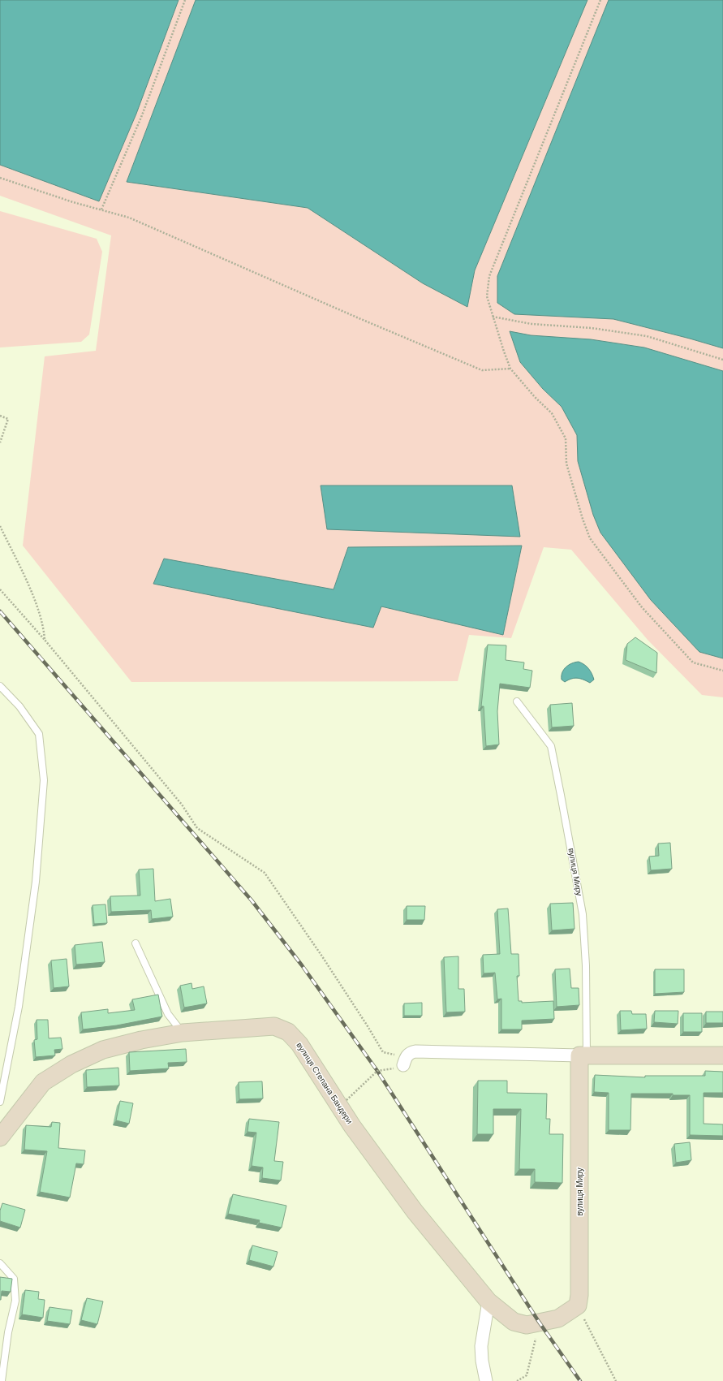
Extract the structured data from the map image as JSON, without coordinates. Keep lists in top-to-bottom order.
{
  "streets": {
    "street": ["вулиця Миру", "вулиця Степана Бандери"]
  },
  "crossings": [
    ["вулиця Миру", "вулиця Степана Бандери"]
  ]
}
